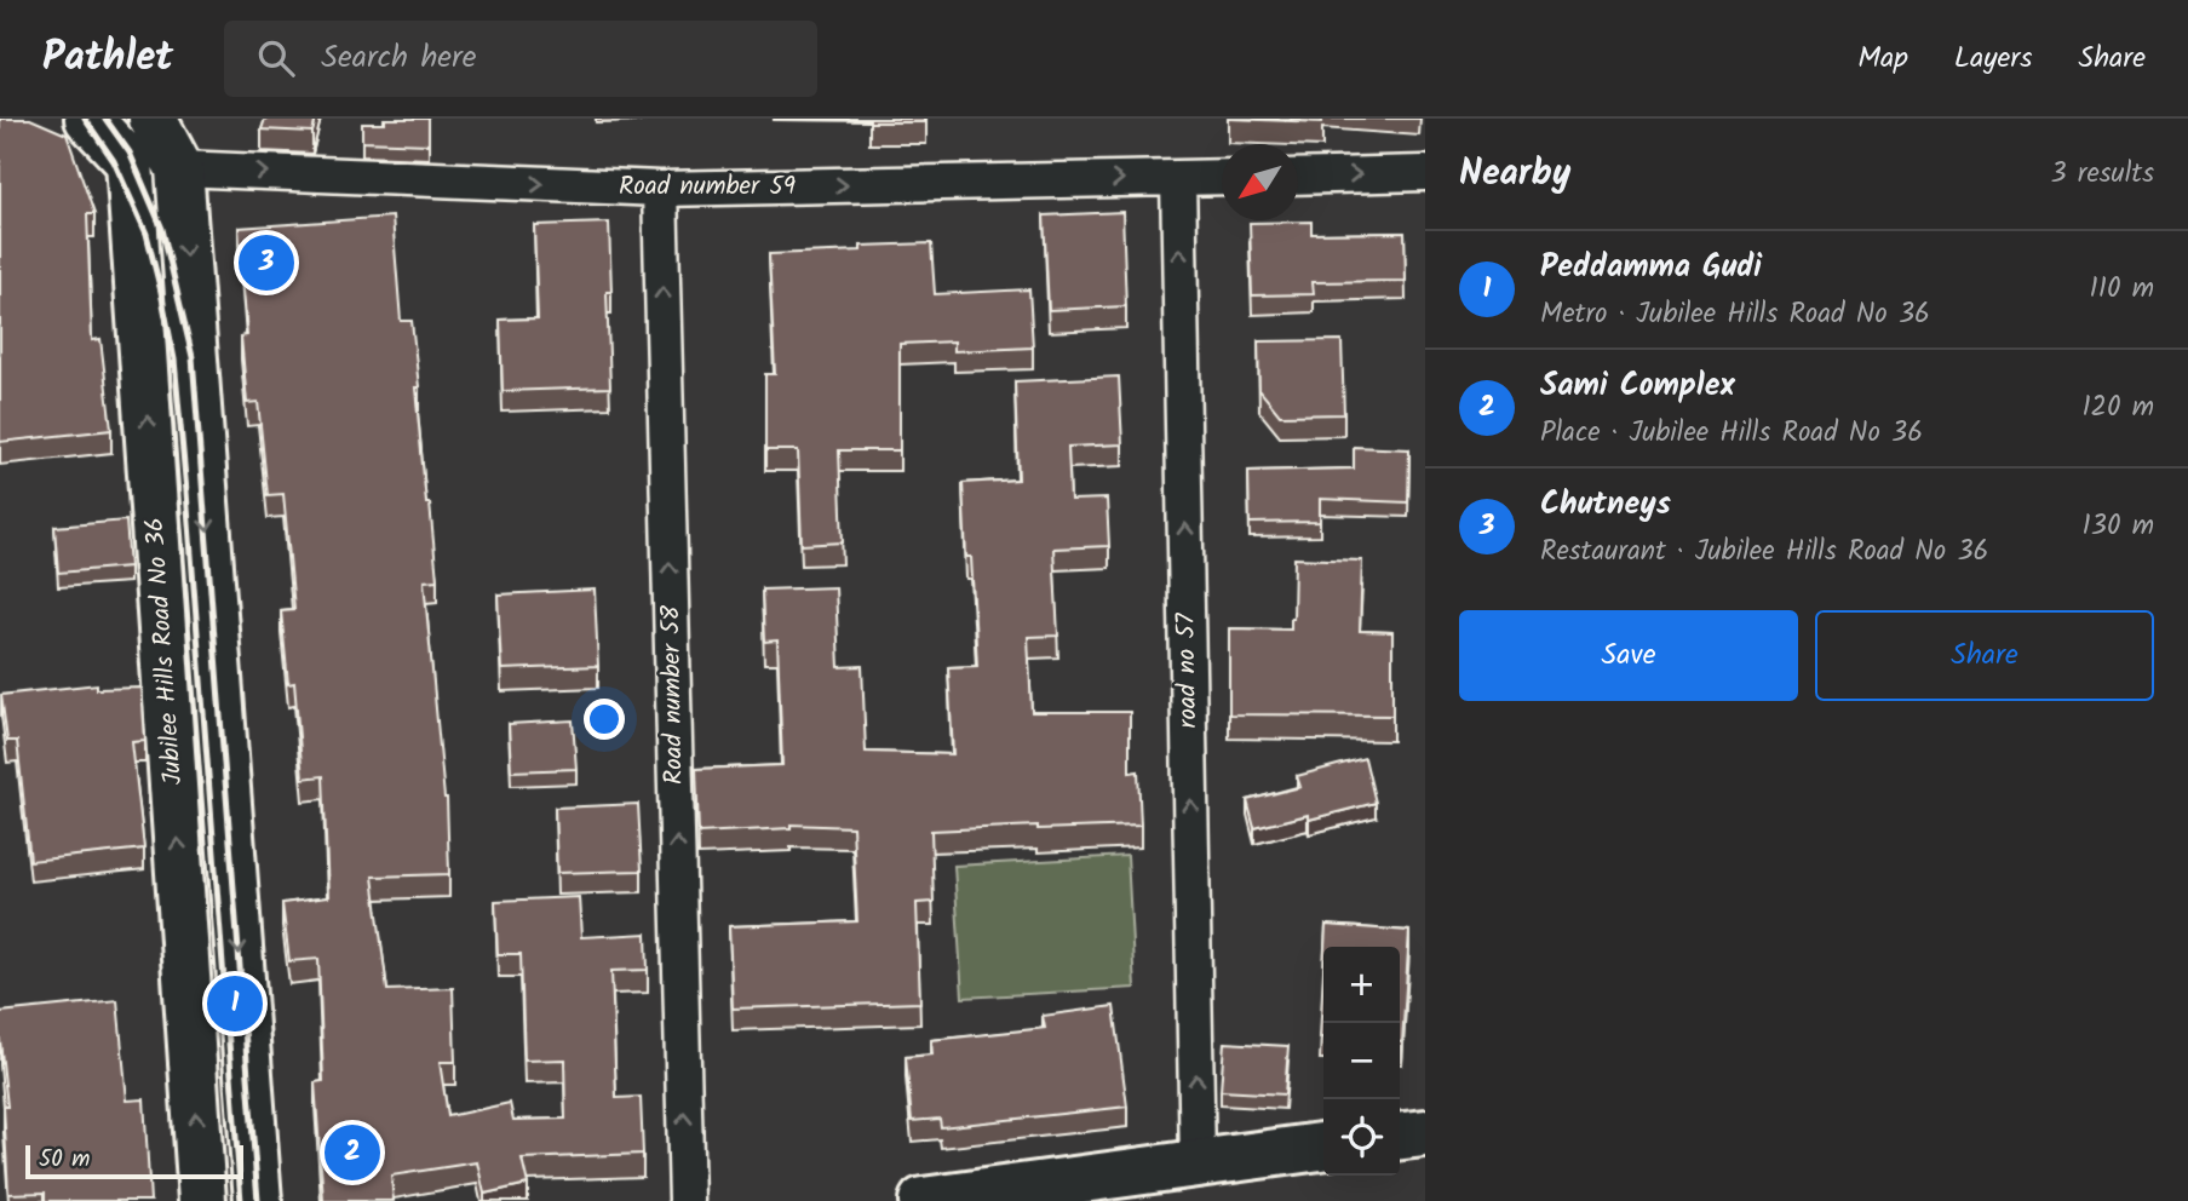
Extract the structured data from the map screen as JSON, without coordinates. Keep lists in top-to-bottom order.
{
  "streets": {
    "main road": ["Jubilee Hills Road No 36"],
    "street": ["Road number 59", "road no 57", "Road number 58"]
  },
  "crossings": [
    ["Road number 59", "Jubilee Hills Road No 36"],
    ["Road number 59", "road no 57"],
    ["Road number 59", "Road number 58"]
  ],
  "one_way": ["Road number 59", "road no 57", "Road number 58"],
  "scale_bar": "50 m",
  "north": "bottom left",
  "page": {
    "header": "Pathlet",
    "search": "Search here",
    "nav": ["Map", "Layers", "Share"],
    "heading": ["Nearby", "3 results"],
    "list": [
      {
        "mark": "1",
        "name": "Peddamma Gudi",
        "note": "Metro · Jubilee Hills Road No 36",
        "value": "110 m"
      },
      {
        "mark": "2",
        "name": "Sami Complex",
        "note": "Place · Jubilee Hills Road No 36",
        "value": "120 m"
      },
      {
        "mark": "3",
        "name": "Chutneys",
        "note": "Restaurant · Jubilee Hills Road No 36",
        "value": "130 m"
      }
    ],
    "pins": ["3", "1", "2"],
    "buttons": ["Save", "Share"],
    "map_buttons": ["+", "−"],
    "scale": "50 m"
  }
}
